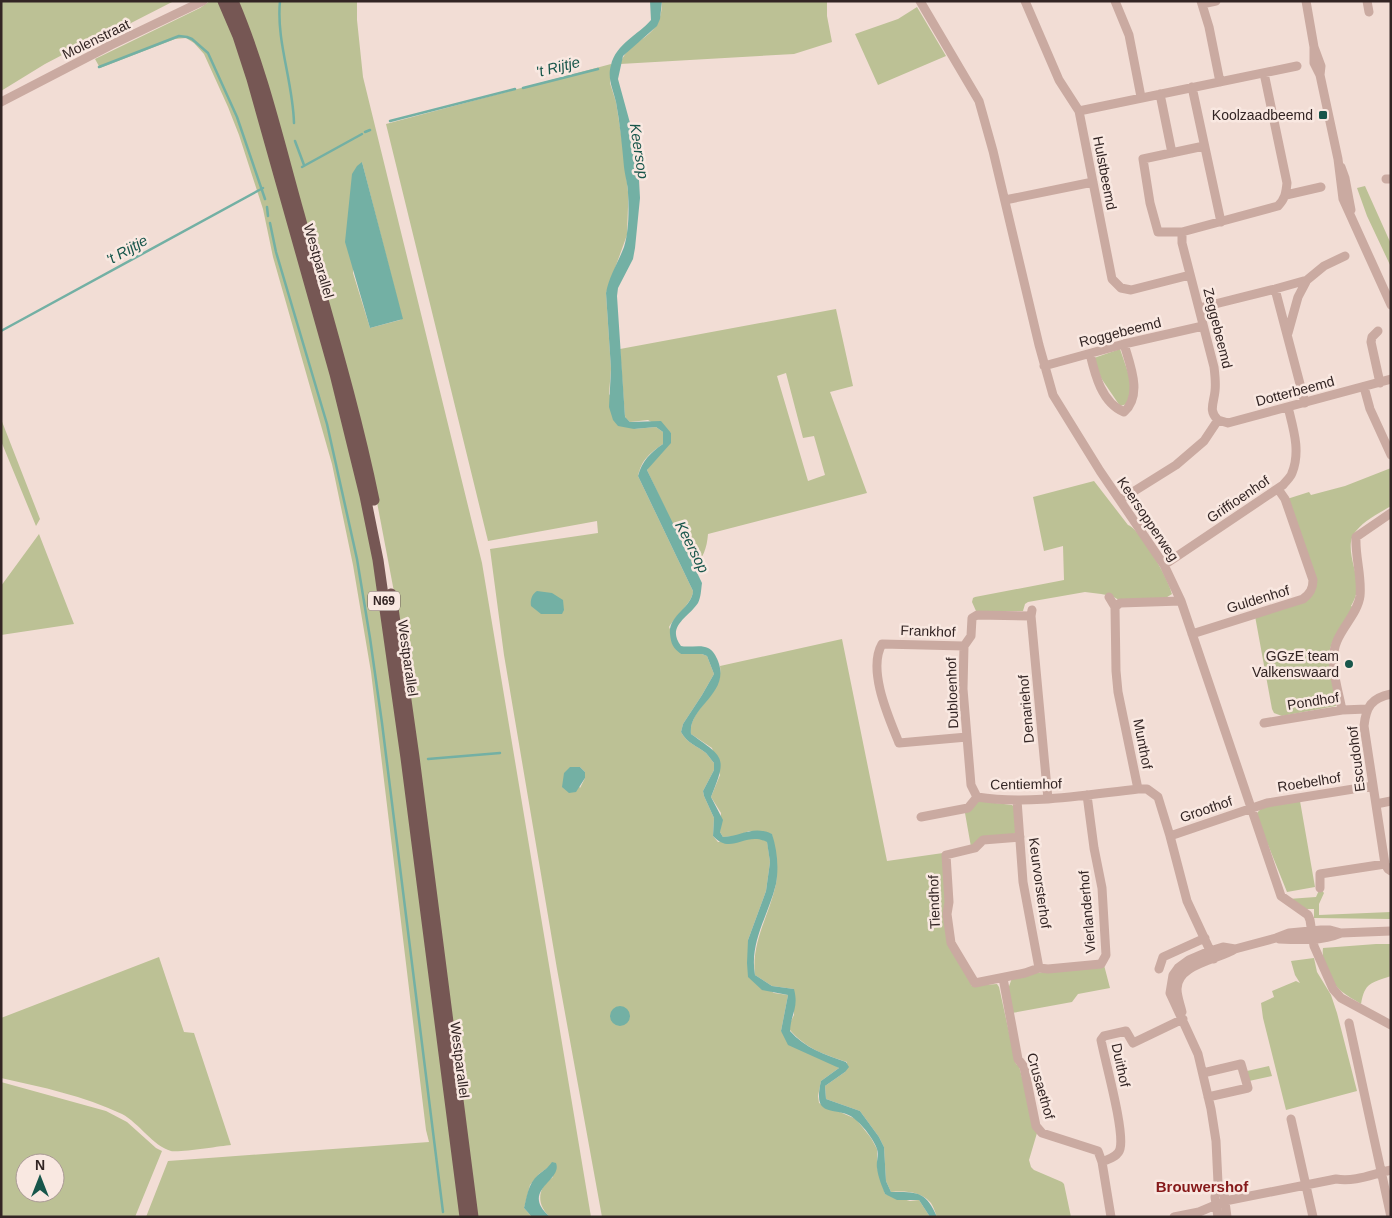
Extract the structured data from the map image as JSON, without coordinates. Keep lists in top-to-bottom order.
{
  "streets": {
    "main road": ["Westparallel", "N69"],
    "street": [
      "Molenstraat",
      "Hulstbeemd",
      "Zeggebeemd",
      "Roggebeemd",
      "Dotterbeemd",
      "Griffioenhof",
      "Keersopperweg",
      "Guldenhof",
      "Frankhof",
      "Dubloenhof",
      "Pondhof",
      "Denariehof",
      "Munthof",
      "Escudohof",
      "Roebelhof",
      "Centiemhof",
      "Groothof",
      "Keurvorsterhof",
      "Tiendhof",
      "Vierlanderhof",
      "Duithof",
      "Crusaethof"
    ]
  },
  "crossings": [
    ["Hulstbeemd", "Zeggebeemd"],
    ["Zeggebeemd", "Roggebeemd"],
    ["Zeggebeemd", "Dotterbeemd"],
    ["Roggebeemd", "Keersopperweg"],
    ["Dotterbeemd", "Griffioenhof"],
    ["Griffioenhof", "Keersopperweg"],
    ["Griffioenhof", "Guldenhof"],
    ["Keersopperweg", "Guldenhof"],
    ["Keersopperweg", "Roebelhof"],
    ["Keersopperweg", "Groothof"],
    ["Frankhof", "Dubloenhof"],
    ["Dubloenhof", "Denariehof"],
    ["Dubloenhof", "Centiemhof"],
    ["Pondhof", "Escudohof"],
    ["Denariehof", "Centiemhof"],
    ["Munthof", "Centiemhof"],
    ["Munthof", "Groothof"],
    ["Escudohof", "Roebelhof"],
    ["Roebelhof", "Groothof"],
    ["Centiemhof", "Keurvorsterhof"],
    ["Centiemhof", "Vierlanderhof"],
    ["Keurvorsterhof", "Tiendhof"],
    ["Keurvorsterhof", "Vierlanderhof"],
    ["Tiendhof", "Vierlanderhof"],
    ["Tiendhof", "Crusaethof"],
    ["Duithof", "Crusaethof"]
  ],
  "districts": ["Brouwershof"],
  "water": ["'t Rijtje", "Keersop"],
  "places": {
    "transit": ["Koolzaadbeemd"],
    "other": ["GGzE team Valkenswaard"]
  },
  "north": "top"
}
